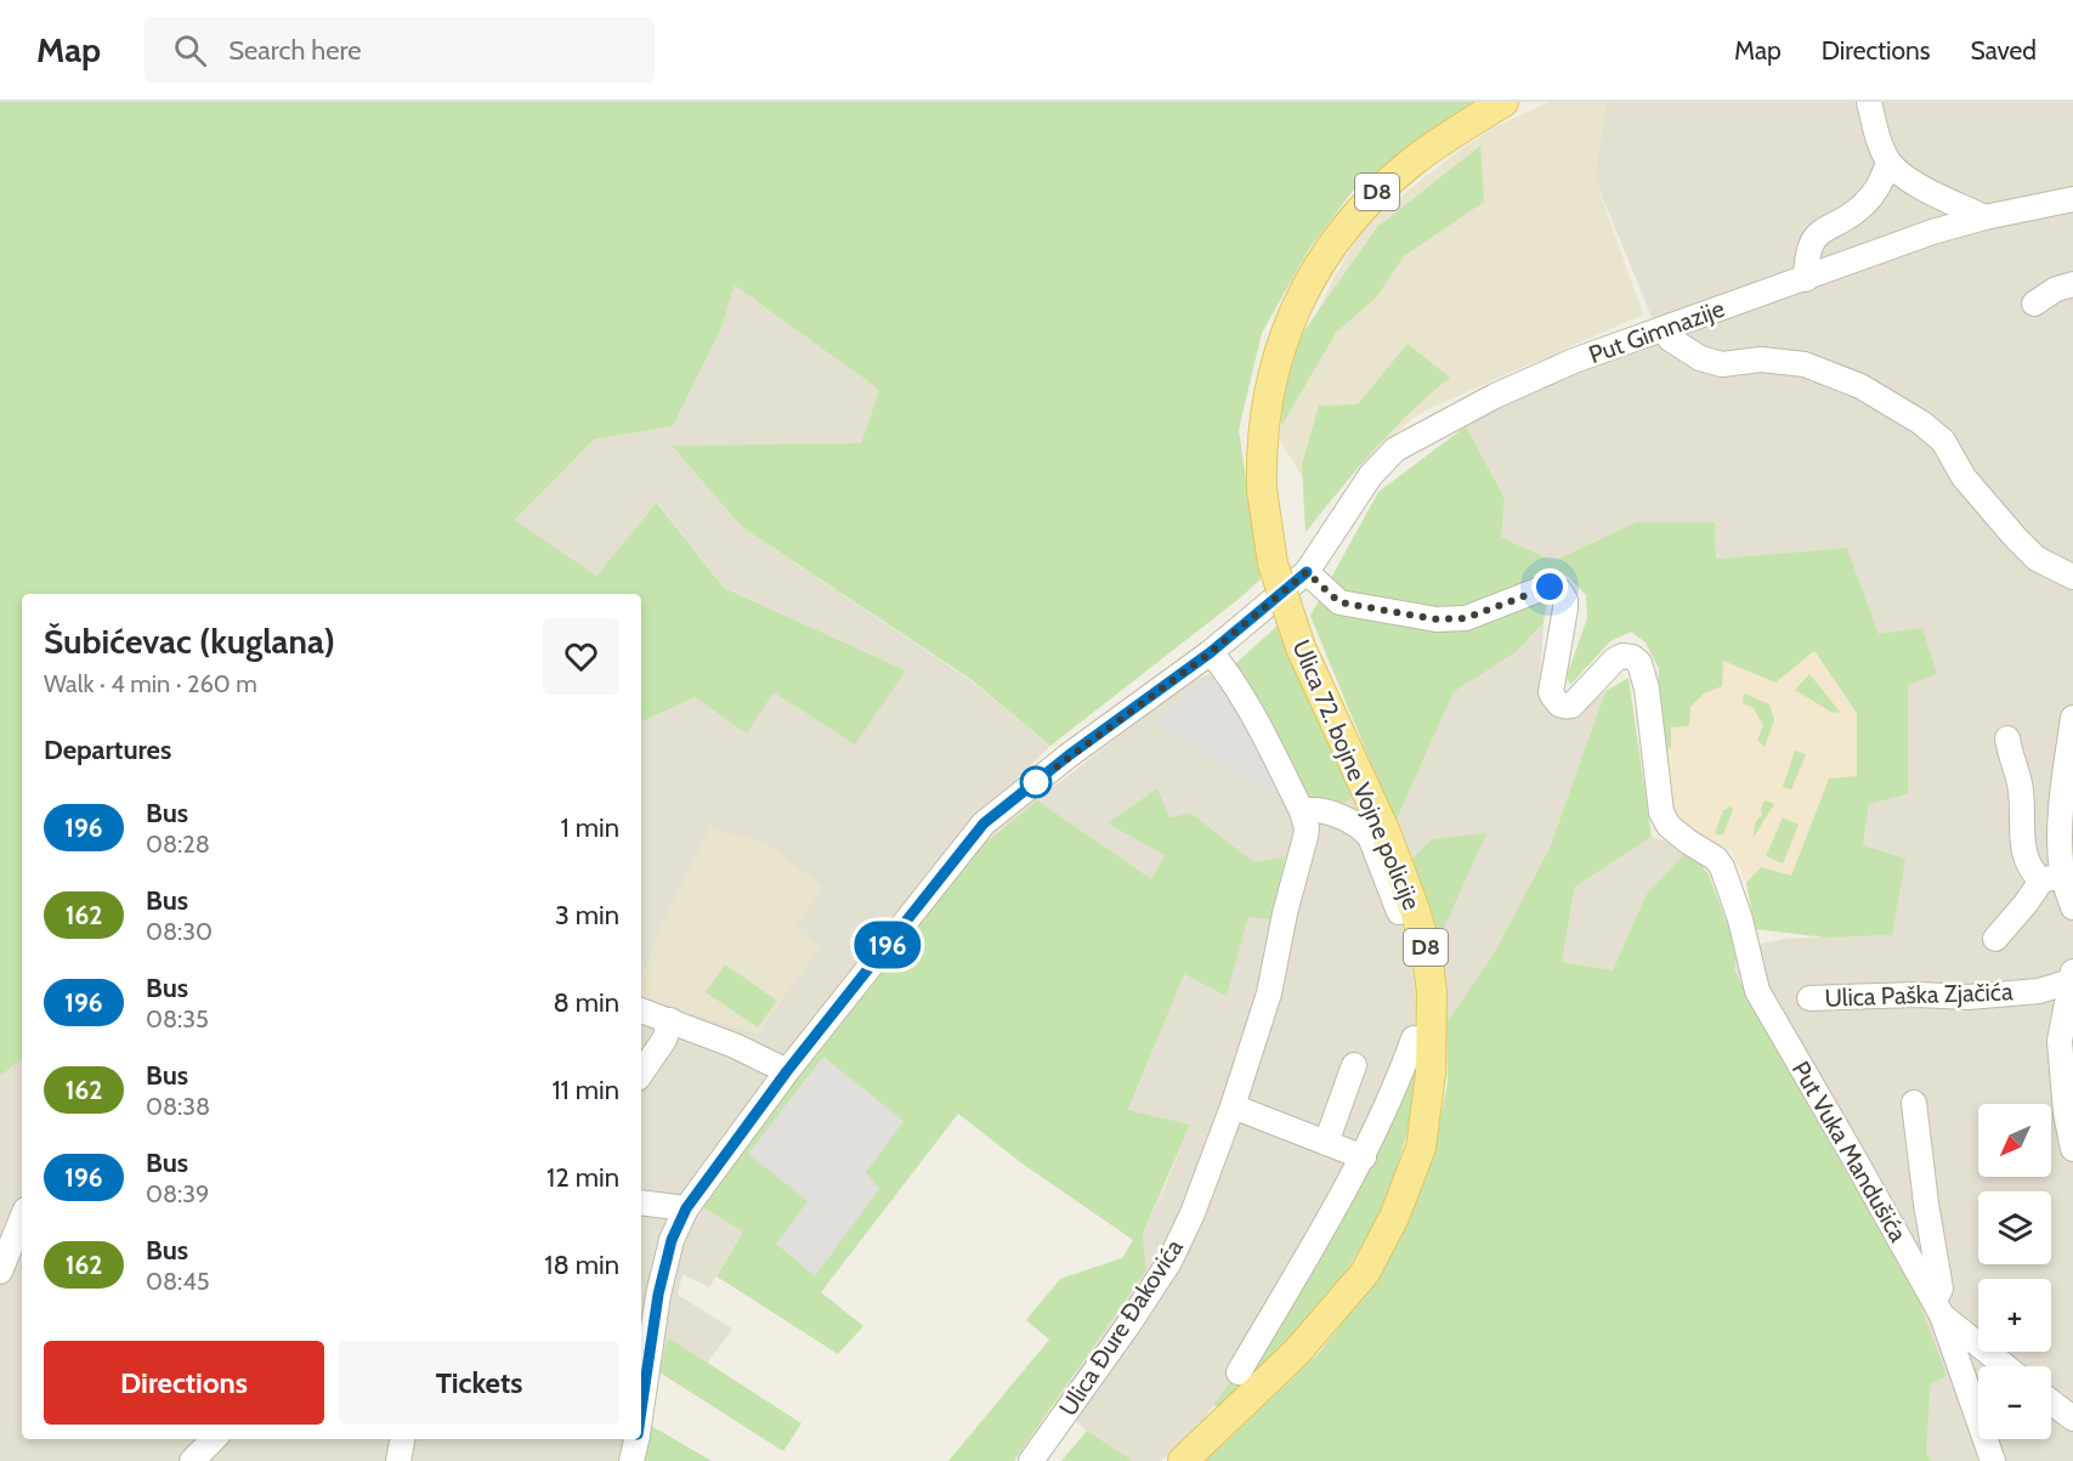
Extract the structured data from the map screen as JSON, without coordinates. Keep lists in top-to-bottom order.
{
  "streets": {
    "main road": ["D8", "Ulica 72. bojne Vojne policije"],
    "street": [
      "Put Gimnazije",
      "Ulica Paška Zjačića",
      "Put Vuka Mandušića",
      "Ulica Đure Đakovića"
    ]
  },
  "crossings": [
    ["Put Gimnazije", "Put Vuka Mandušića"],
    ["Put Gimnazije", "Ulica Đure Đakovića"]
  ],
  "lines": ["bus line 196"],
  "north": "bottom left",
  "page": {
    "header": "Map",
    "search": "Search here",
    "nav": ["Map", "Directions", "Saved"],
    "on_map": "196",
    "heading": [
      ["Šubićevac (kuglana)", "Walk · 4 min · 260 m"],
      "Departures"
    ],
    "list": [
      {
        "mark": "196",
        "name": "Bus",
        "note": "08:28",
        "value": "1 min"
      },
      {
        "mark": "162",
        "name": "Bus",
        "note": "08:30",
        "value": "3 min"
      },
      {
        "mark": "196",
        "name": "Bus",
        "note": "08:35",
        "value": "8 min"
      },
      {
        "mark": "162",
        "name": "Bus",
        "note": "08:38",
        "value": "11 min"
      },
      {
        "mark": "196",
        "name": "Bus",
        "note": "08:39",
        "value": "12 min"
      },
      {
        "mark": "162",
        "name": "Bus",
        "note": "08:45",
        "value": "18 min"
      }
    ],
    "map_buttons": ["+", "−"],
    "buttons": ["Directions", "Tickets"]
  }
}
